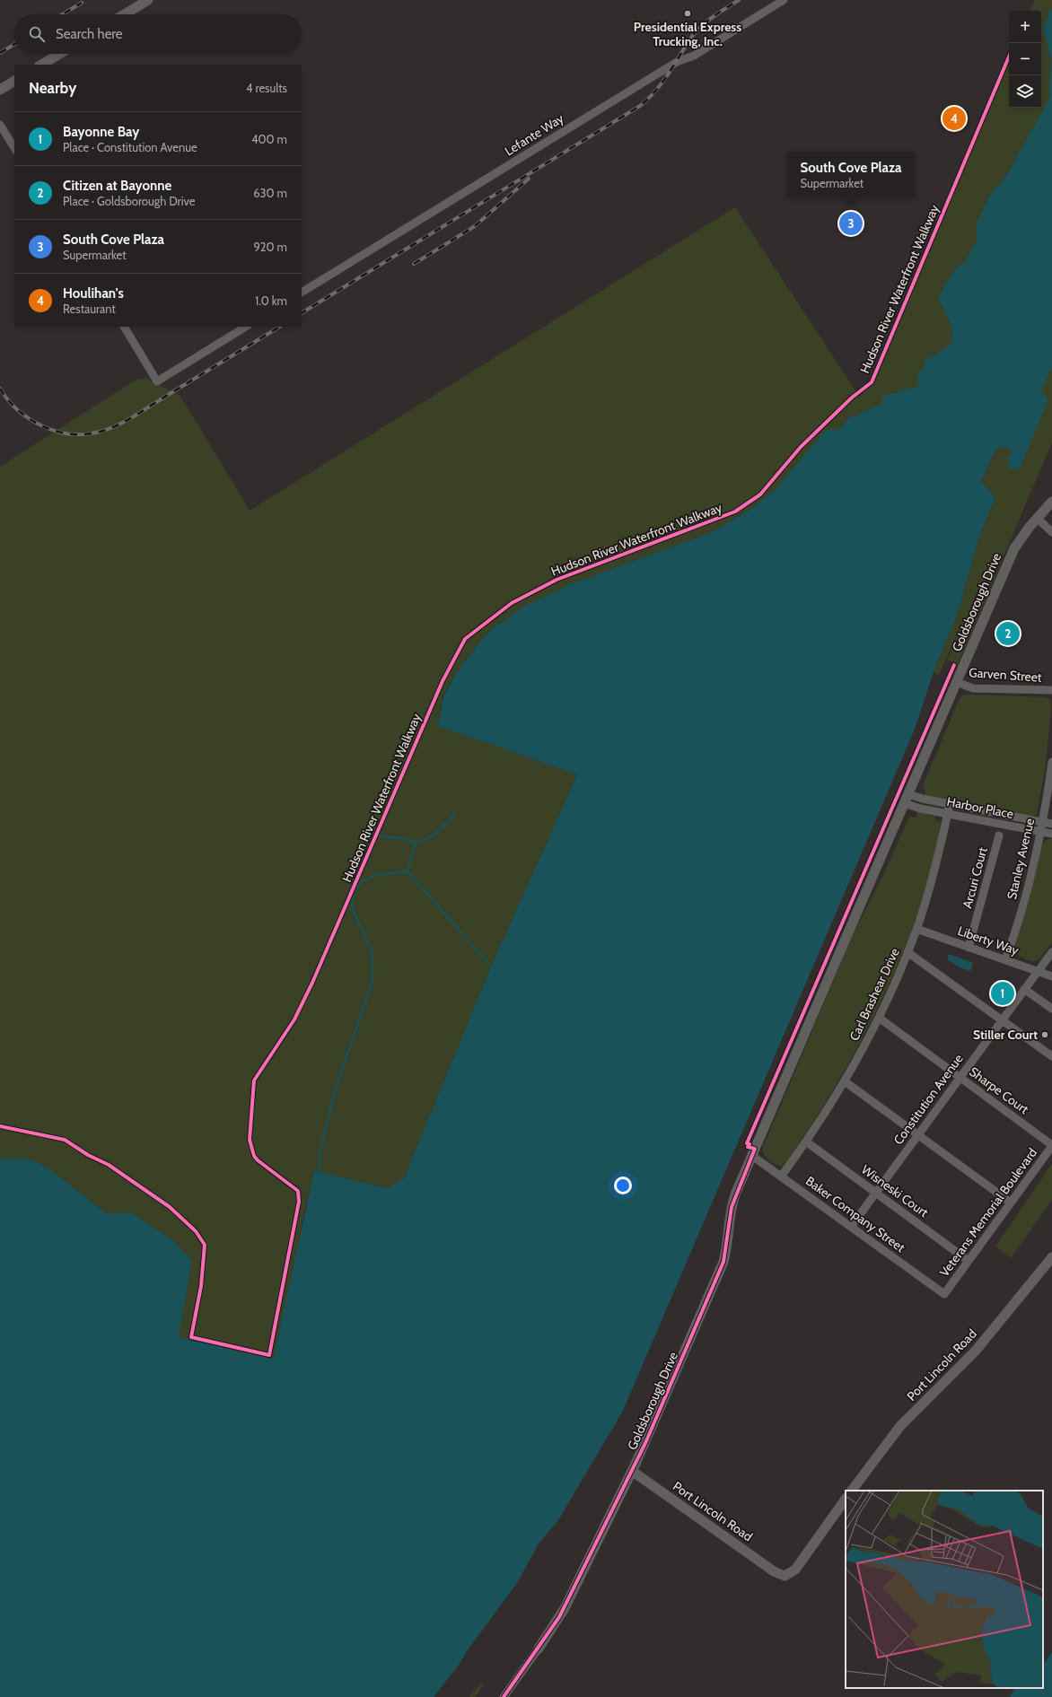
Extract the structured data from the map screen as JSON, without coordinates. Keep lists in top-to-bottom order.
{
  "streets": {
    "street": [
      "Lefante Way",
      "Goldsborough Drive",
      "Garven Street",
      "Harbor Place",
      "Stanley Avenue",
      "Arcuri Court",
      "Liberty Way",
      "Carl Brashear Drive",
      "Sharpe Court",
      "Constitution Avenue",
      "Wisneski Court",
      "Veterans Memorial Boulevard",
      "Baker Company Street",
      "Port Lincoln Road"
    ],
    "cycle path": ["Hudson River Waterfront Walkway"]
  },
  "crossings": [
    ["Goldsborough Drive", "Garven Street"],
    ["Goldsborough Drive", "Harbor Place"],
    ["Goldsborough Drive", "Baker Company Street"],
    ["Goldsborough Drive", "Port Lincoln Road"],
    ["Harbor Place", "Stanley Avenue"],
    ["Harbor Place", "Carl Brashear Drive"],
    ["Stanley Avenue", "Liberty Way"],
    ["Arcuri Court", "Liberty Way"],
    ["Liberty Way", "Carl Brashear Drive"],
    ["Liberty Way", "Constitution Avenue"],
    ["Carl Brashear Drive", "Sharpe Court"],
    ["Carl Brashear Drive", "Wisneski Court"],
    ["Carl Brashear Drive", "Baker Company Street"],
    ["Sharpe Court", "Constitution Avenue"],
    ["Sharpe Court", "Veterans Memorial Boulevard"],
    ["Constitution Avenue", "Wisneski Court"],
    ["Constitution Avenue", "Baker Company Street"],
    ["Wisneski Court", "Veterans Memorial Boulevard"],
    ["Veterans Memorial Boulevard", "Baker Company Street"]
  ],
  "places": ["Presidential Express Trucking, Inc.", "Stiller Court"],
  "page": {
    "map_buttons": ["+", "−"],
    "search": "Search here",
    "heading": ["Nearby", "4 results"],
    "pins": [
      "4",
      "3",
      "2",
      "1"
    ],
    "list": [
      {
        "mark": "1",
        "name": "Bayonne Bay",
        "note": "Place · Constitution Avenue",
        "value": "400 m"
      },
      {
        "mark": "2",
        "name": "Citizen at Bayonne",
        "note": "Place · Goldsborough Drive",
        "value": "630 m"
      },
      {
        "mark": "3",
        "name": "South Cove Plaza",
        "note": "Supermarket",
        "value": "920 m"
      },
      {
        "mark": "4",
        "name": "Houlihan's",
        "note": "Restaurant",
        "value": "1.0 km"
      }
    ],
    "popup": ["South Cove Plaza", "Supermarket"]
  }
}
